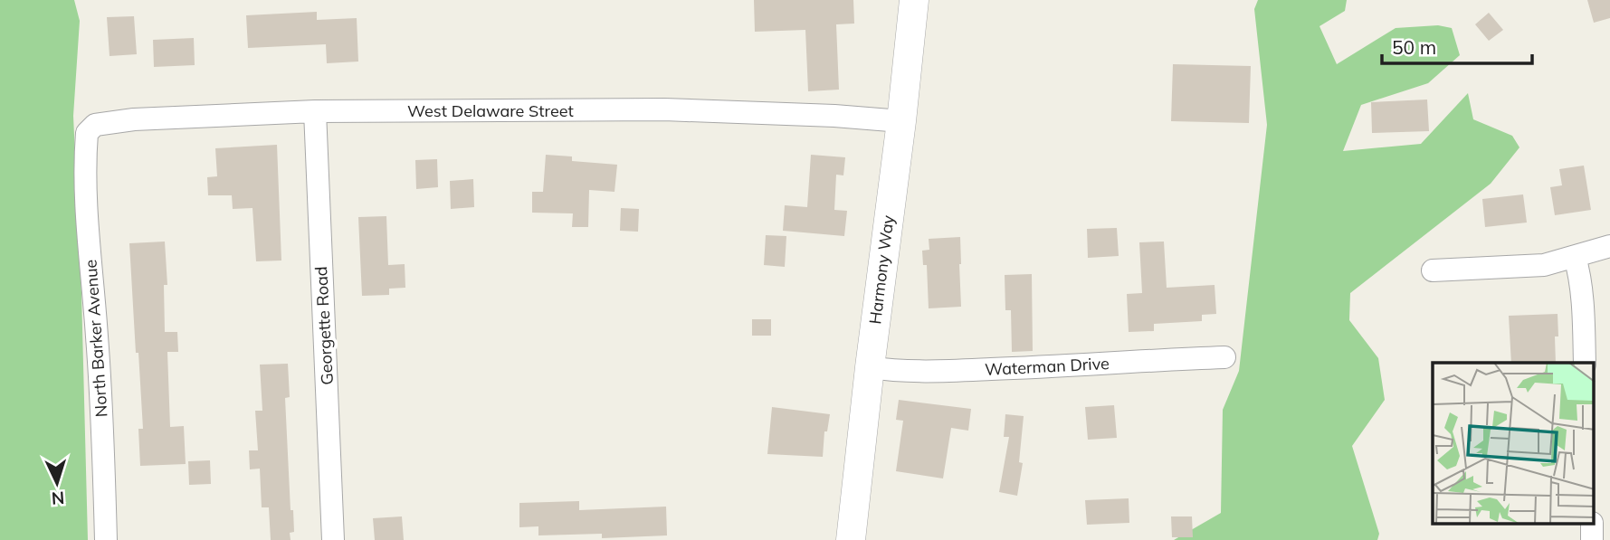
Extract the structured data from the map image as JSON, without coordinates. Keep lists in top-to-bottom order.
{
  "streets": {
    "street": [
      "West Delaware Street",
      "Harmony Way",
      "Georgette Road",
      "North Barker Avenue",
      "Waterman Drive"
    ]
  },
  "crossings": [
    ["West Delaware Street", "Harmony Way"],
    ["West Delaware Street", "Georgette Road"],
    ["West Delaware Street", "North Barker Avenue"],
    ["Harmony Way", "Waterman Drive"]
  ],
  "scale_bar": "50 m",
  "north": "bottom"
}
